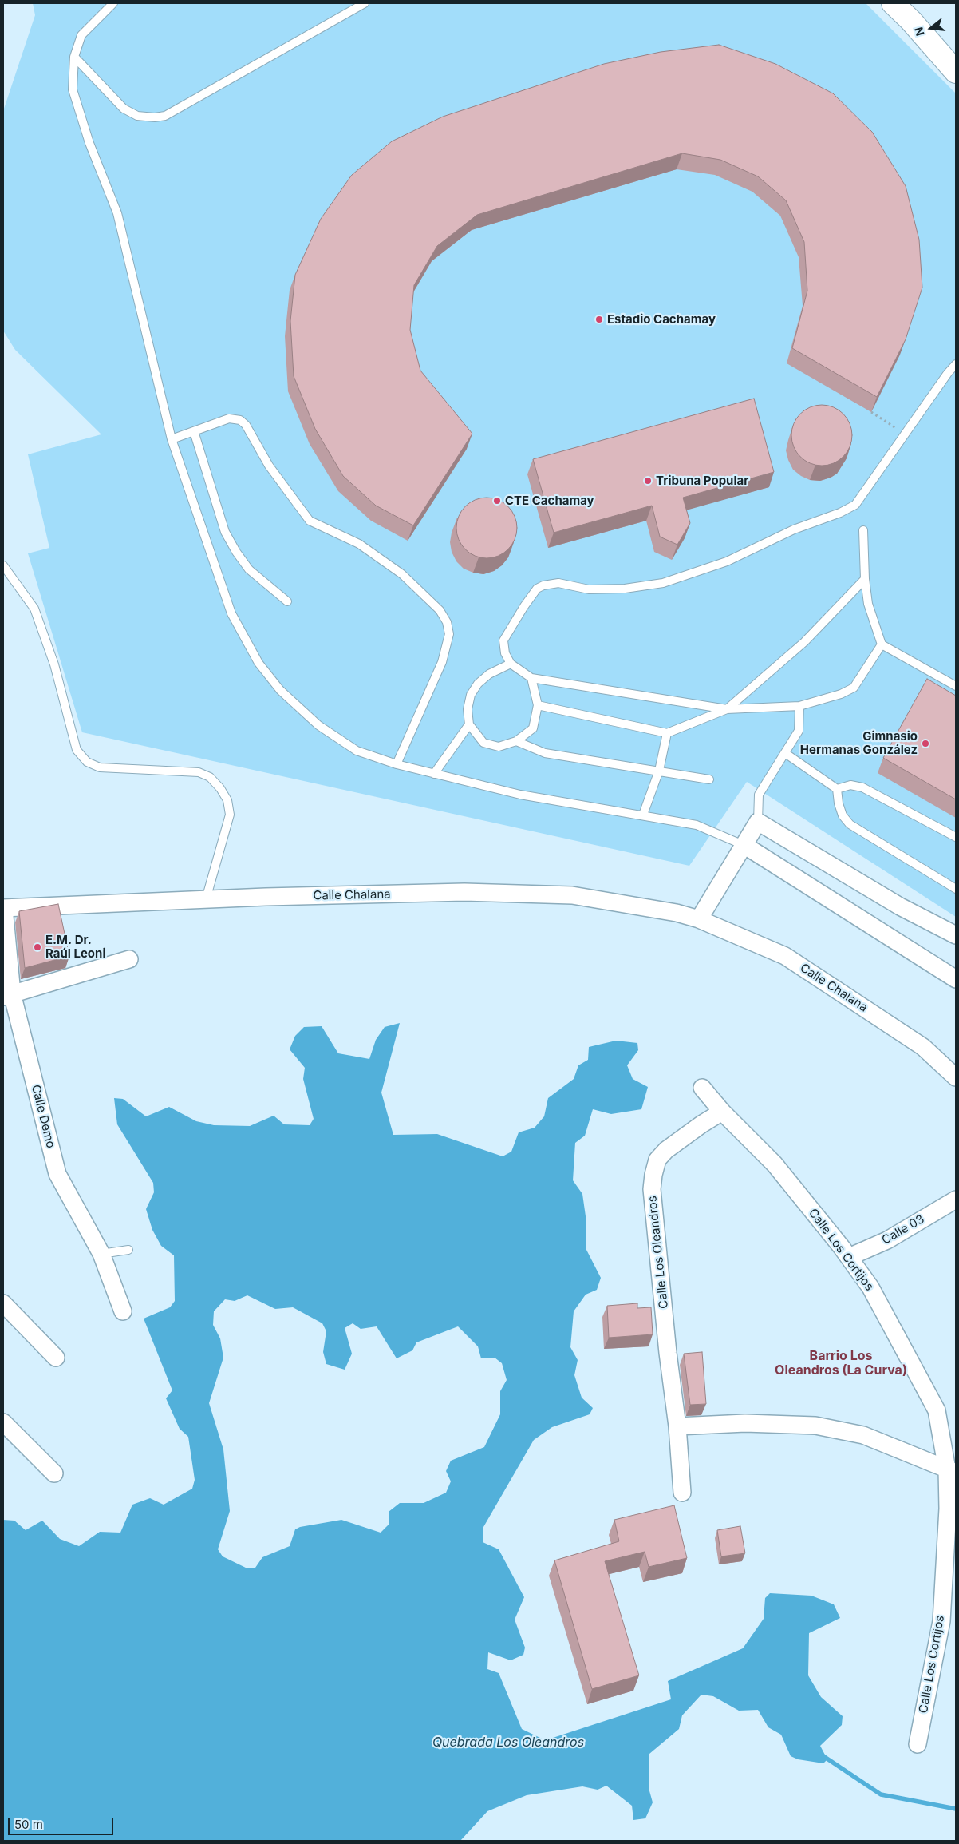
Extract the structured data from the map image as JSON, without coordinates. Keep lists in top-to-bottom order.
{
  "streets": {
    "street": [
      "Calle Chalana",
      "Calle Demo",
      "Calle 03",
      "Calle Los Cortijos",
      "Calle Los Oleandros"
    ]
  },
  "crossings": [
    ["Calle Chalana", "Calle Demo"],
    ["Calle 03", "Calle Los Cortijos"],
    ["Calle Los Cortijos", "Calle Los Oleandros"]
  ],
  "districts": ["Barrio Los Oleandros (La Curva)"],
  "water": ["Quebrada Los Oleandros"],
  "places": [
    "Estadio Cachamay",
    "Tribuna Popular",
    "CTE Cachamay",
    "Gimnasio Hermanas González",
    "E.M. Dr. Raúl Leoni"
  ],
  "scale_bar": "50 m",
  "north": "left"
}
